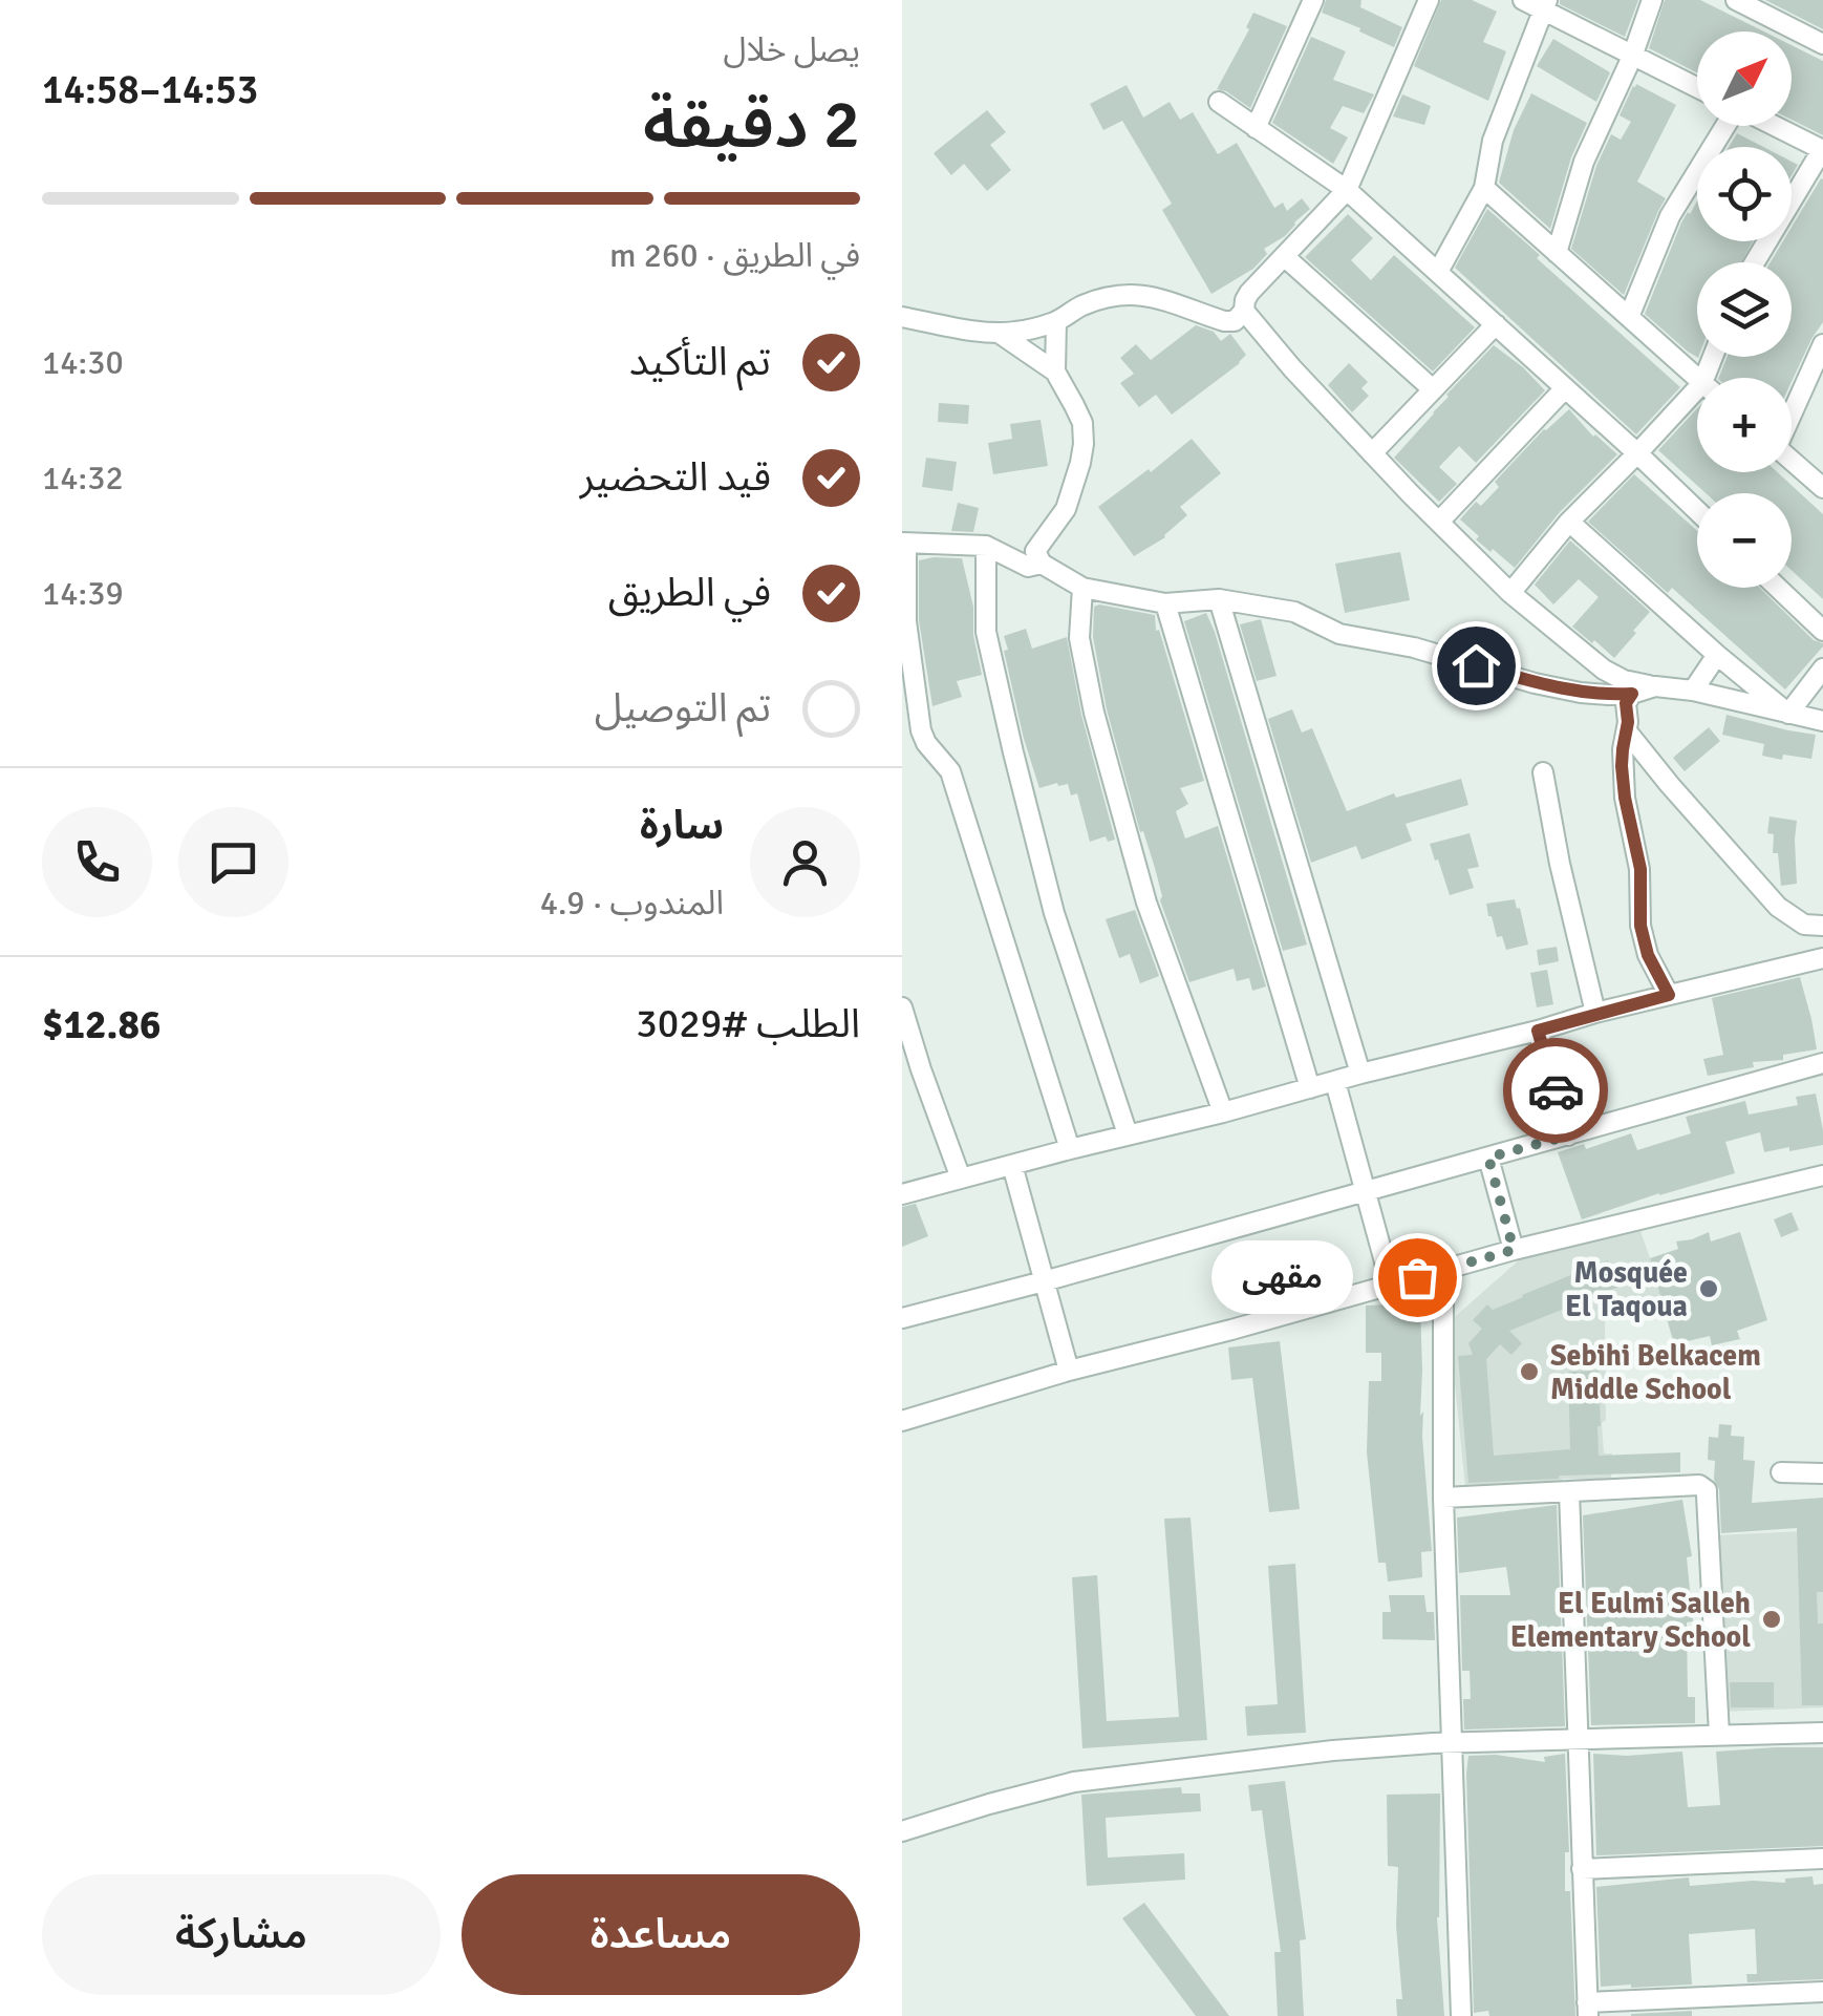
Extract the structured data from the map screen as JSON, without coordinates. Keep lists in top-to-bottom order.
{
  "places": [
    "مقهى",
    "Mosquée El Taqoua",
    "Sebihi Belkacem Middle School",
    "El Eulmi Salleh Elementary School"
  ],
  "north": "top right",
  "page": {
    "heading": ["2 دقيقة", "يصل خلال", "14:53–14:58"],
    "panel": [
      "سارة",
      "المندوب · 4.9",
      "الطلب #3029",
      "$12.86"
    ],
    "map_buttons": ["+", "−"],
    "bar": "في الطريق · 260 m",
    "list": [
      ["تم التأكيد", "14:30"],
      ["قيد التحضير", "14:32"],
      ["في الطريق", "14:39"],
      "تم التوصيل"
    ],
    "bubble": "مقهى",
    "buttons": ["مساعدة", "مشاركة"]
  }
}
